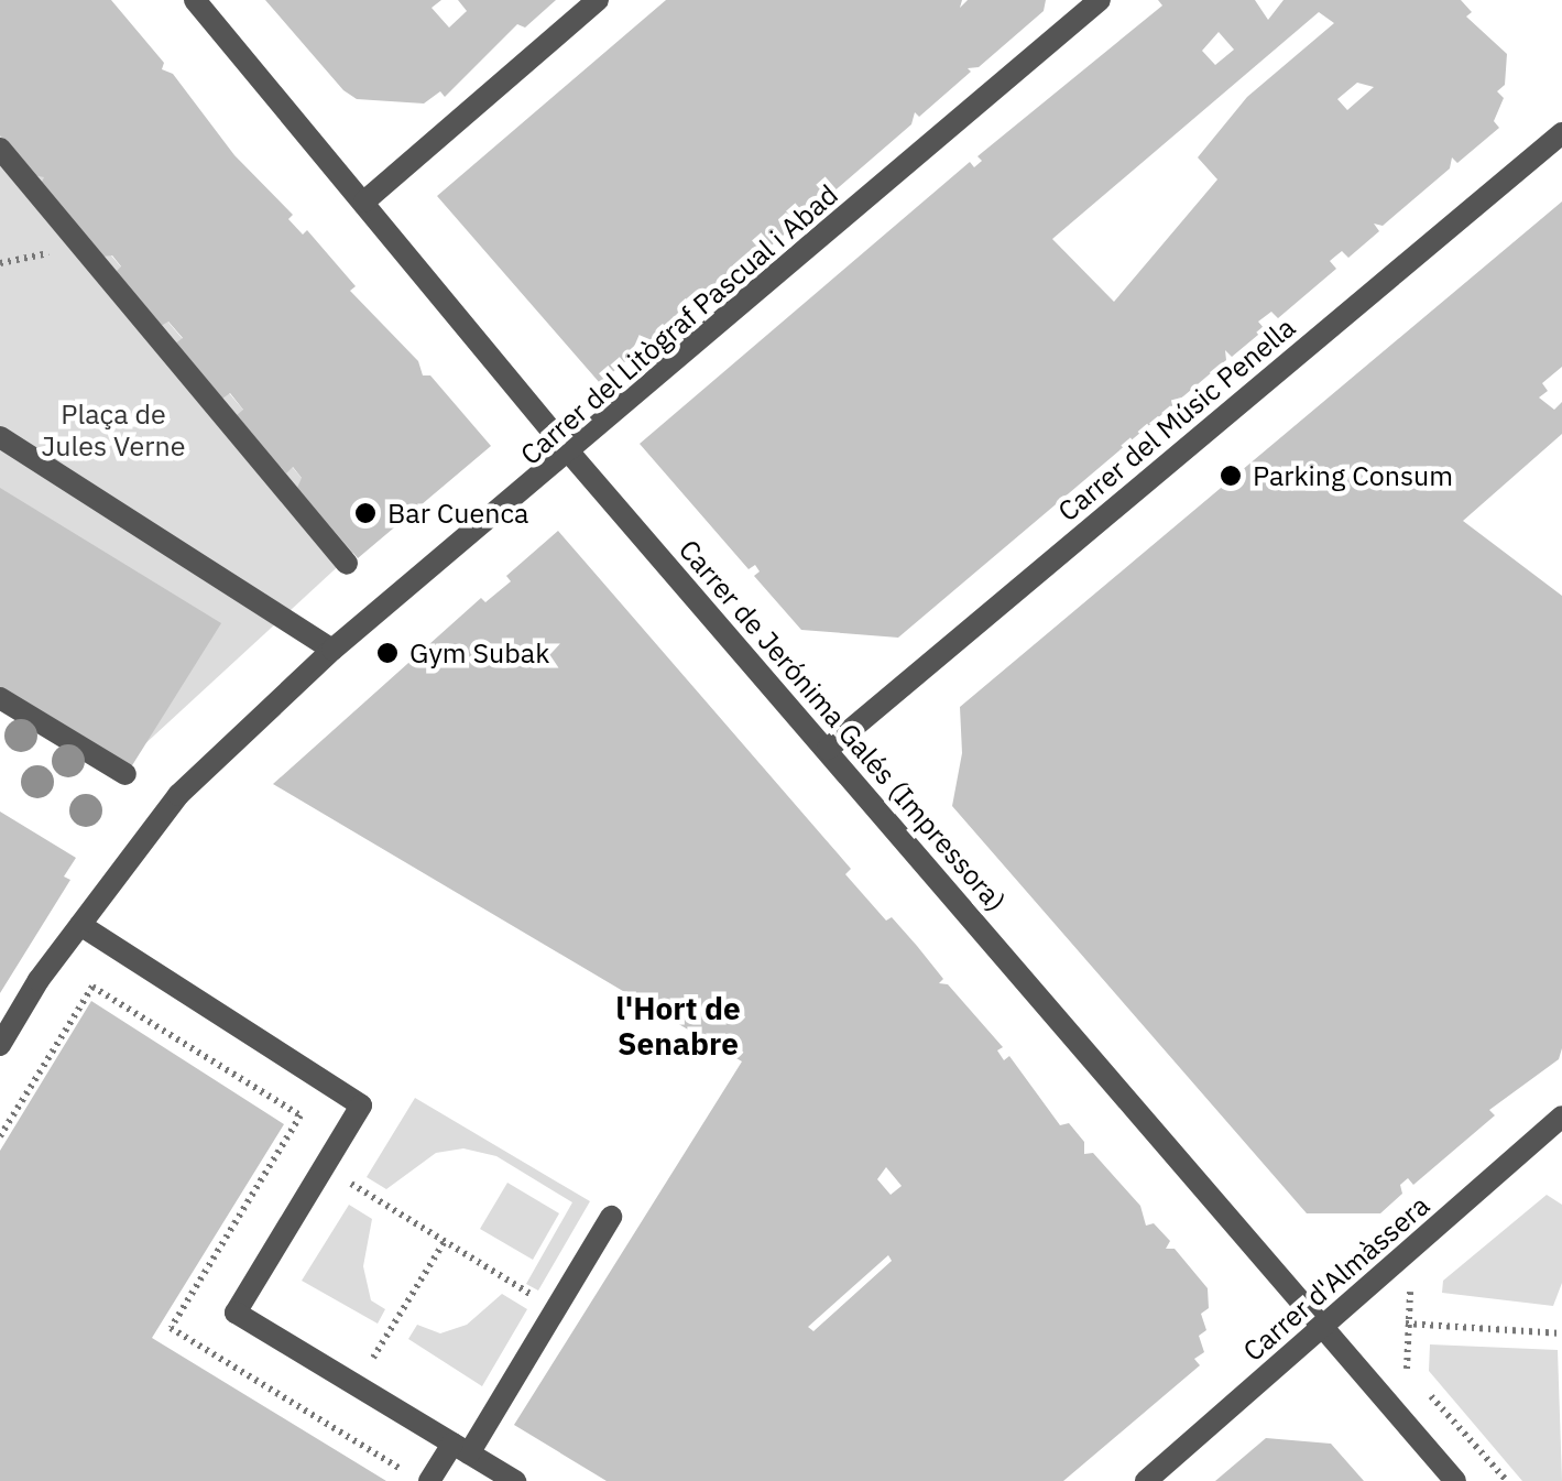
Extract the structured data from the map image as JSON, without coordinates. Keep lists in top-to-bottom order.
{
  "streets": {
    "street": [
      "Carrer del Litògraf Pascual i Abad",
      "Carrer del Músic Penella",
      "Carrer de Jerónima Galés (Impressora)",
      "Carrer d'Almàssera"
    ]
  },
  "crossings": [
    ["Carrer del Litògraf Pascual i Abad", "Carrer de Jerónima Galés (Impressora)"],
    ["Carrer del Músic Penella", "Carrer de Jerónima Galés (Impressora)"],
    ["Carrer de Jerónima Galés (Impressora)", "Carrer d'Almàssera"]
  ],
  "districts": ["l'Hort de Senabre"],
  "parks": ["Plaça de Jules Verne"],
  "places": ["Parking Consum", "Bar Cuenca", "Gym Subak"]
}
